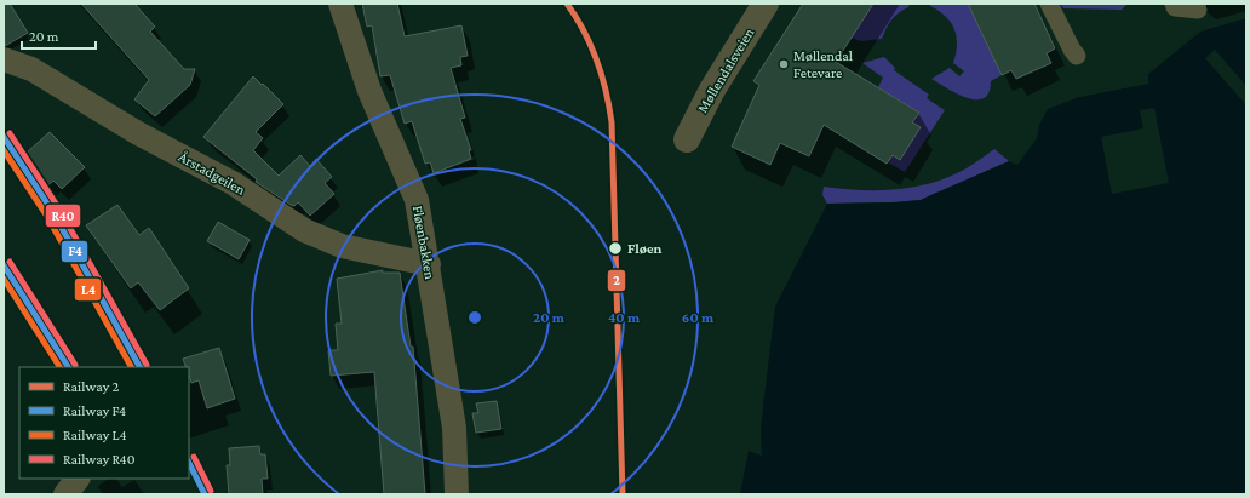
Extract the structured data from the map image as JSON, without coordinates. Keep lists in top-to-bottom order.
{
  "streets": {
    "street": ["Møllendalsveien", "Årstadgeilen", "Fløenbakken"]
  },
  "crossings": [
    ["Årstadgeilen", "Fløenbakken"]
  ],
  "places": ["Møllendal Fetevare", "Fløen"],
  "lines": [
    "rail line 2",
    "rail line R40",
    "rail line F4",
    "rail line L4"
  ],
  "legend": [
    "Railway 2",
    "Railway F4",
    "Railway L4",
    "Railway R40"
  ],
  "scale_bar": "20 m",
  "rings": ["20 m", "40 m", "60 m"]
}
